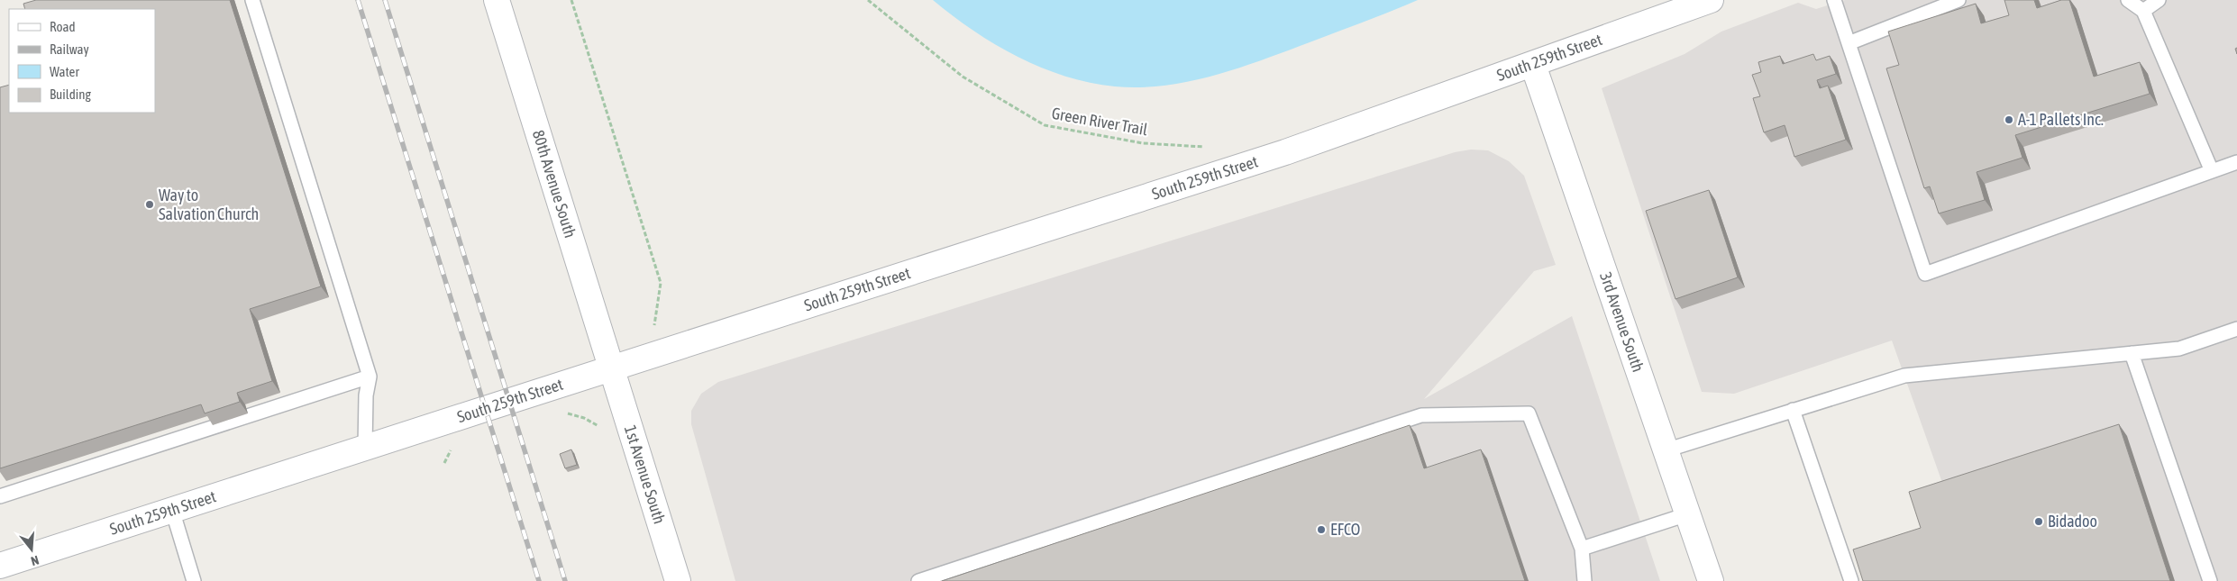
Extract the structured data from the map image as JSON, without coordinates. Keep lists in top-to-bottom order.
{
  "streets": {
    "street": [
      "South 259th Street",
      "80th Avenue South",
      "3rd Avenue South",
      "1st Avenue South"
    ],
    "path": ["Green River Trail"]
  },
  "crossings": [
    ["South 259th Street", "80th Avenue South"],
    ["South 259th Street", "3rd Avenue South"],
    ["South 259th Street", "1st Avenue South"],
    ["80th Avenue South", "1st Avenue South"]
  ],
  "places": [
    "A-1 Pallets Inc.",
    "Way to Salvation Church",
    "Bidadoo",
    "EFCO"
  ],
  "legend": [
    "Road",
    "Railway",
    "Water",
    "Building"
  ],
  "north": "bottom"
}
